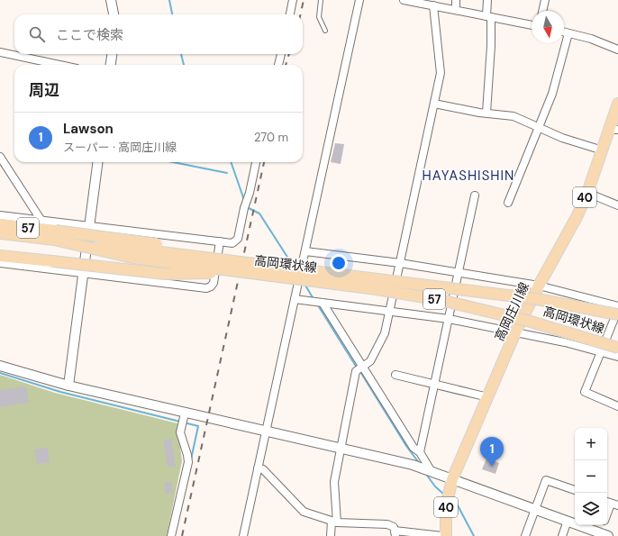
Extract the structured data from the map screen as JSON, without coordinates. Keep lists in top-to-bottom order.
{
  "streets": {
    "main road": [
      "40",
      "57",
      "高岡環状線",
      "高岡庄川線"
    ]
  },
  "crossings": [
    ["57", "高岡環状線"]
  ],
  "districts": ["HAYASHISHIN"],
  "north": "bottom",
  "page": {
    "search": "ここで検索",
    "heading": "周辺",
    "list": [
      {
        "mark": "1",
        "name": "Lawson",
        "note": "スーパー · 高岡庄川線",
        "value": "270 m"
      }
    ],
    "map_buttons": ["+", "−"],
    "pins": "1"
  }
}
